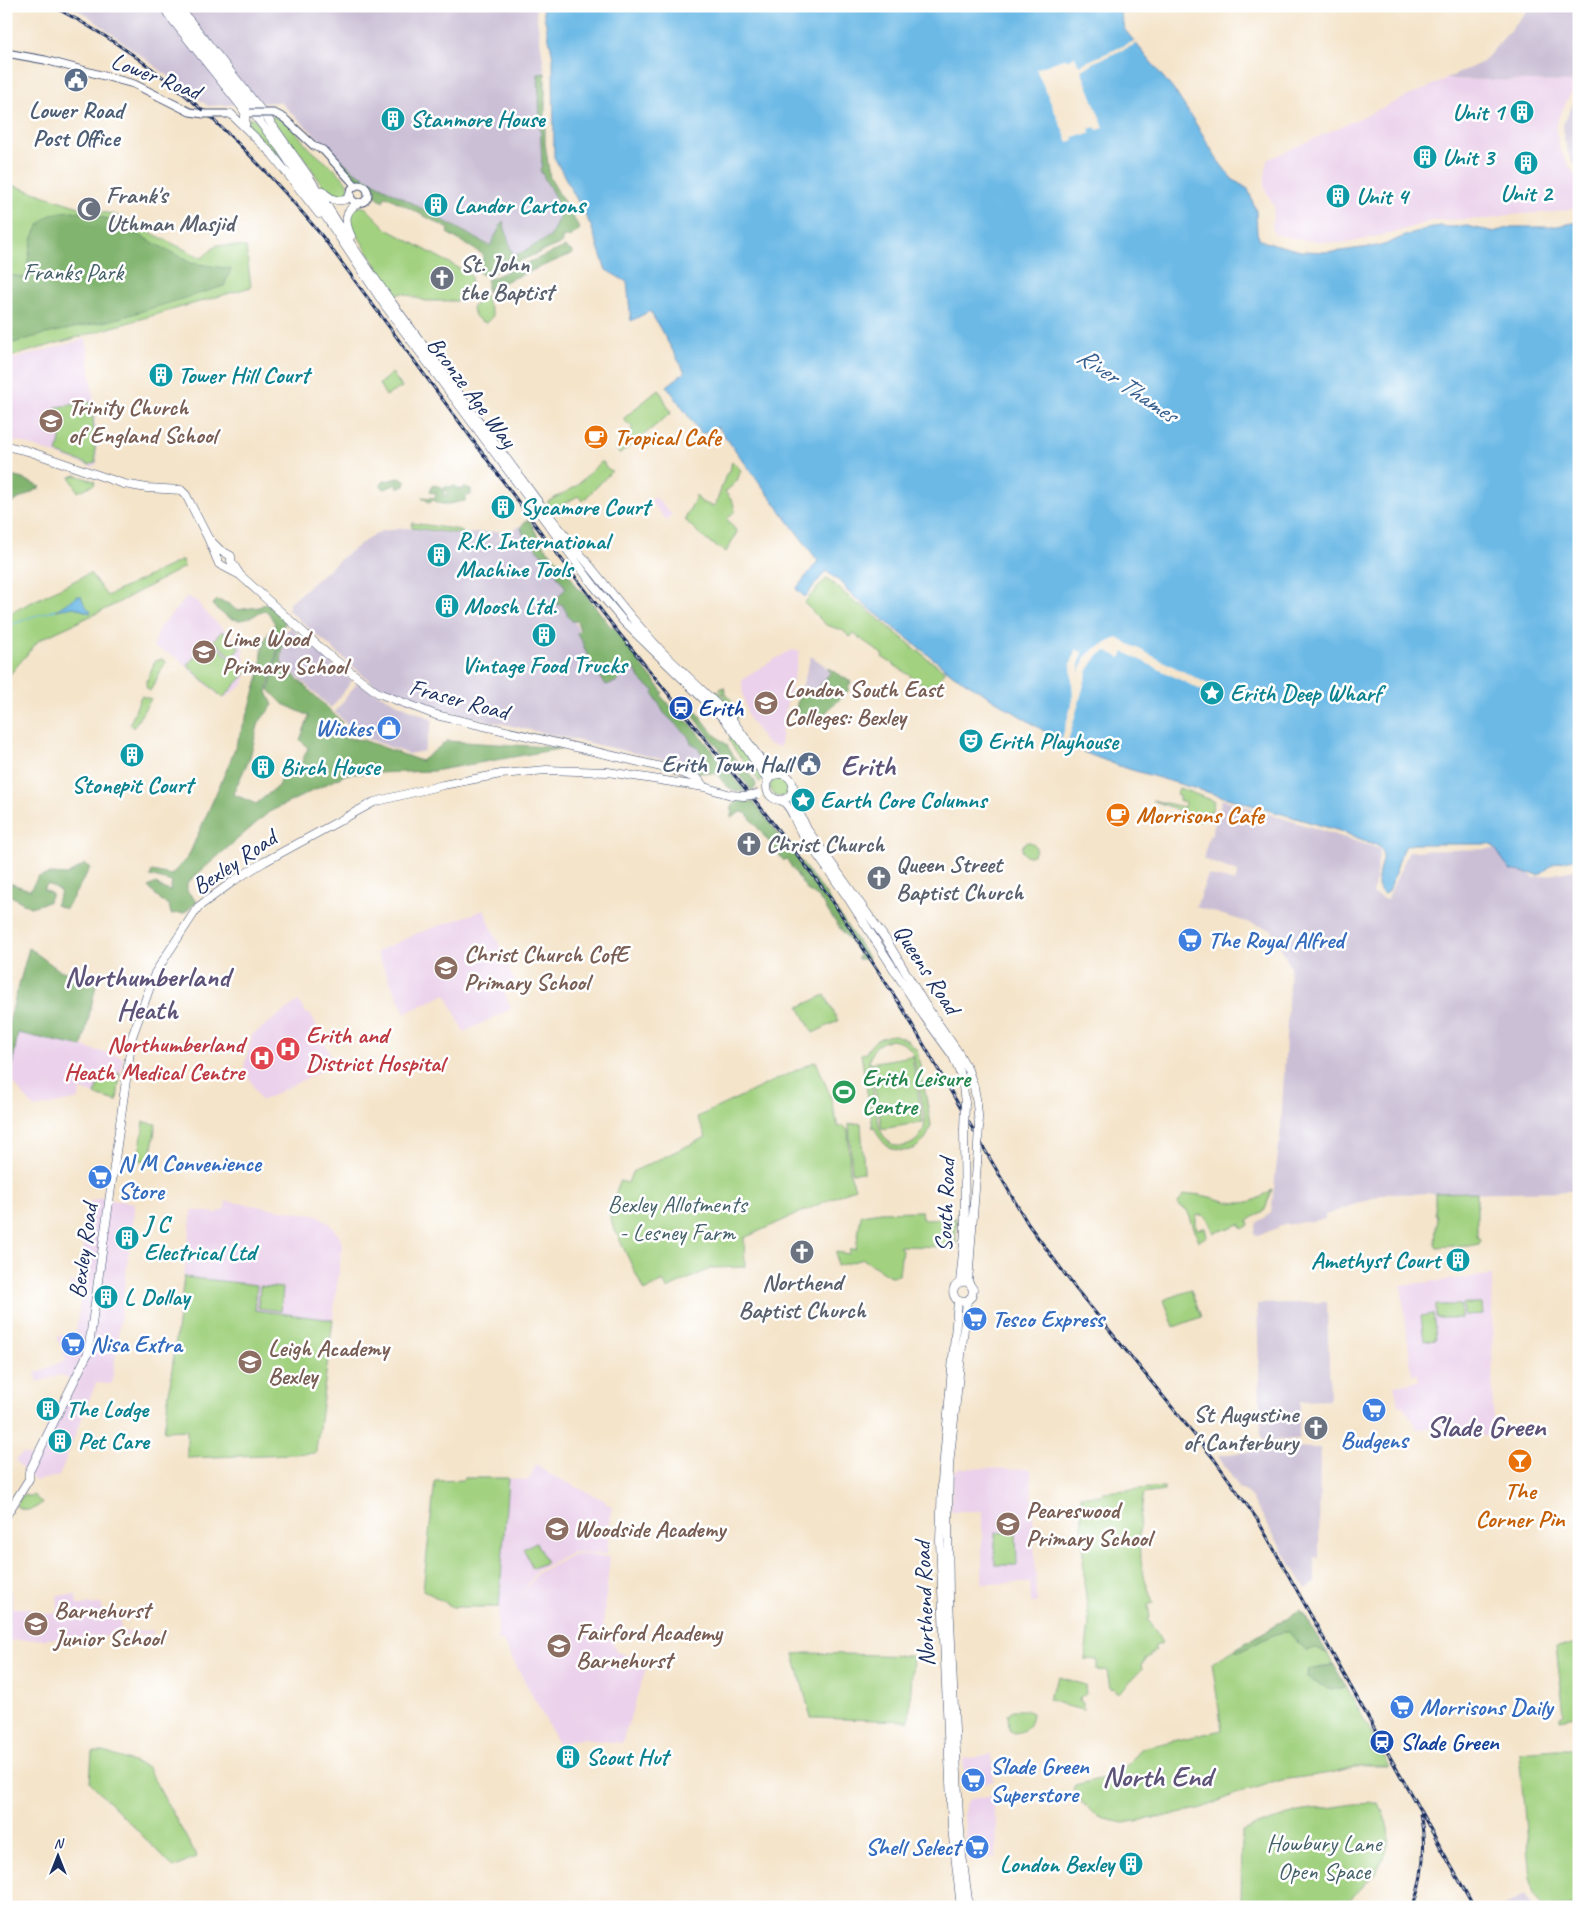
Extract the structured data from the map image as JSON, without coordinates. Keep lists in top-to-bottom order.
{
  "streets": {
    "main road": [
      "Lower Road",
      "Bronze Age Way",
      "Fraser Road",
      "Bexley Road",
      "Queens Road",
      "South Road",
      "Northend Road"
    ]
  },
  "crossings": [
    ["Bronze Age Way", "Bexley Road"],
    ["Bronze Age Way", "Queens Road"],
    ["Fraser Road", "Bexley Road"],
    ["Bexley Road", "Queens Road"],
    ["Queens Road", "South Road"],
    ["South Road", "Northend Road"]
  ],
  "districts": [
    "Erith",
    "Northumberland Heath",
    "Slade Green",
    "North End"
  ],
  "water": ["River Thames"],
  "parks": ["Franks Park", "Bexley Allotments - Lesney Farm", "Howbury Lane Open Space"],
  "places": {
    "public building": ["Lower Road Post Office", "Erith Town Hall"],
    "building": [
      "Unit 1",
      "Stanmore House",
      "Unit 3",
      "Unit 2",
      "Unit 4",
      "Landor Cartons",
      "Tower Hill Court",
      "Sycamore Court",
      "R.K. International Machine Tools",
      "Moosh Ltd.",
      "Vintage Food Trucks",
      "Stonepit Court",
      "Birch House",
      "J C Electrical Ltd",
      "Amethyst Court",
      "L Dollay",
      "The Lodge",
      "Pet Care",
      "Scout Hut",
      "London Bexley"
    ],
    "mosque": ["Frank's Uthman Masjid"],
    "church": [
      "St. John the Baptist",
      "Christ Church",
      "Queen Street Baptist Church",
      "Northend Baptist Church",
      "St Augustine of Canterbury"
    ],
    "school or university": [
      "Trinity Church of England School",
      "Lime Wood Primary School",
      "London South East Colleges: Bexley",
      "Christ Church CofE Primary School",
      "Leigh Academy Bexley",
      "Peareswood Primary School",
      "Woodside Academy",
      "Barnehurst Junior School",
      "Fairford Academy Barnehurst"
    ],
    "cafe": ["Tropical Cafe", "Morrisons Cafe"],
    "place": ["Erith Deep Wharf", "Earth Core Columns"],
    "station": ["Erith", "Slade Green"],
    "shop": ["Wickes"],
    "theatre": ["Erith Playhouse"],
    "supermarket": [
      "The Royal Alfred",
      "N M Convenience Store",
      "Tesco Express",
      "Nisa Extra",
      "Budgens",
      "Morrisons Daily",
      "Slade Green Superstore",
      "Shell Select"
    ],
    "hospital": ["Erith and District Hospital", "Northumberland Heath Medical Centre"],
    "sports": ["Erith Leisure Centre"],
    "bar": ["The Corner Pin"]
  },
  "north": "top"
}
